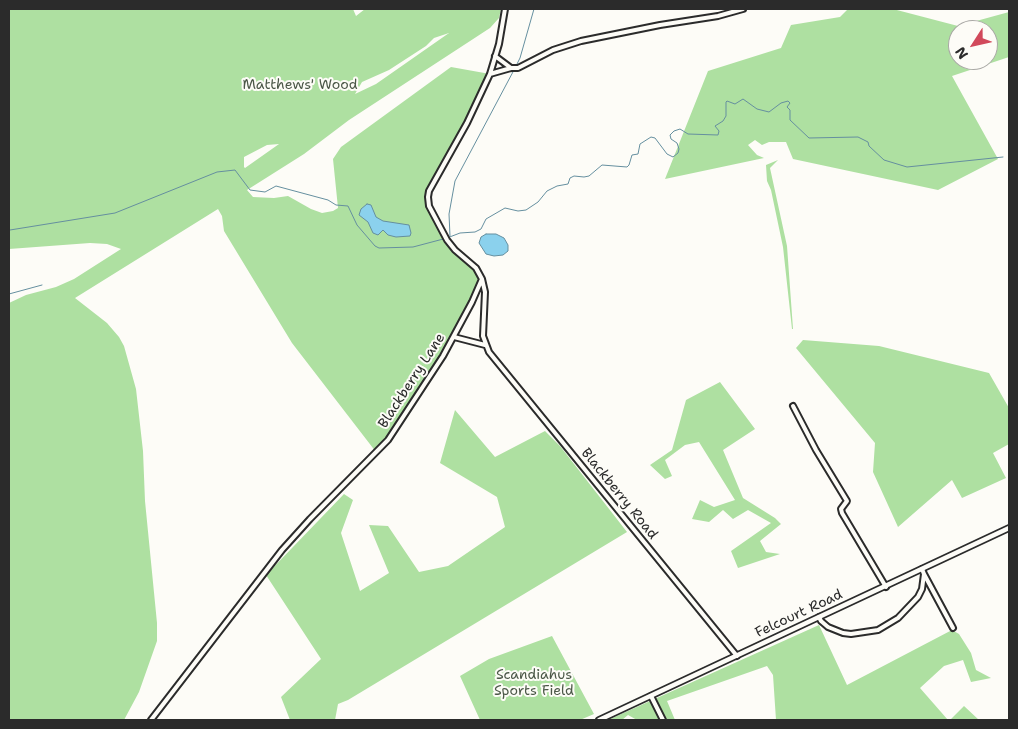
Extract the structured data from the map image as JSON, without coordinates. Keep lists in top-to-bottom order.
{
  "streets": {
    "street": ["Blackberry Lane", "Blackberry Road", "Felcourt Road"]
  },
  "crossings": [
    ["Blackberry Road", "Felcourt Road"]
  ],
  "parks": ["Matthews' Wood", "Scandiahus Sports Field"],
  "north": "bottom left"
}
